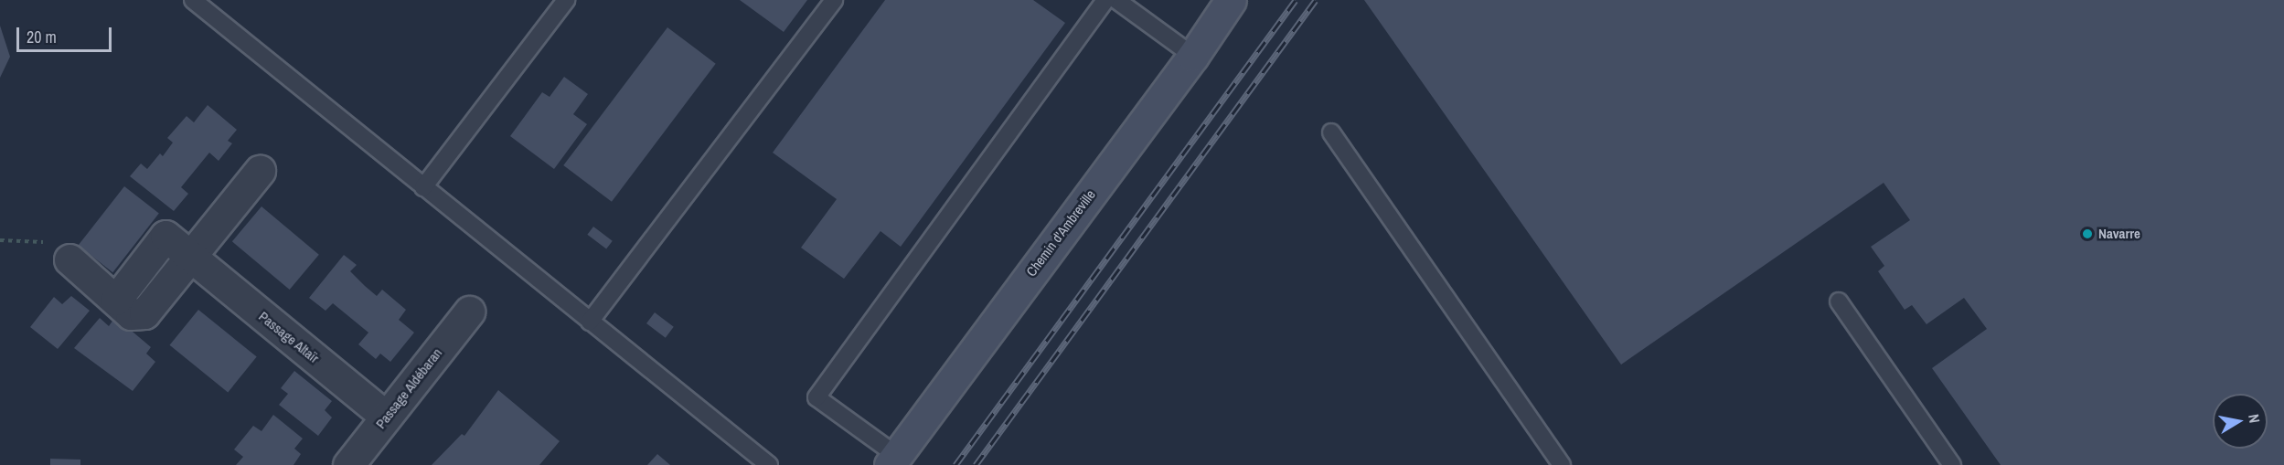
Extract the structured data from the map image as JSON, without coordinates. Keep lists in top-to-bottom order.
{
  "streets": {
    "street": ["Chemin d'Ambreville", "Passage Altaïr", "Passage Aldébaran"]
  },
  "crossings": [
    ["Passage Altaïr", "Passage Aldébaran"]
  ],
  "places": ["Navarre"],
  "scale_bar": "20 m",
  "north": "right"
}
